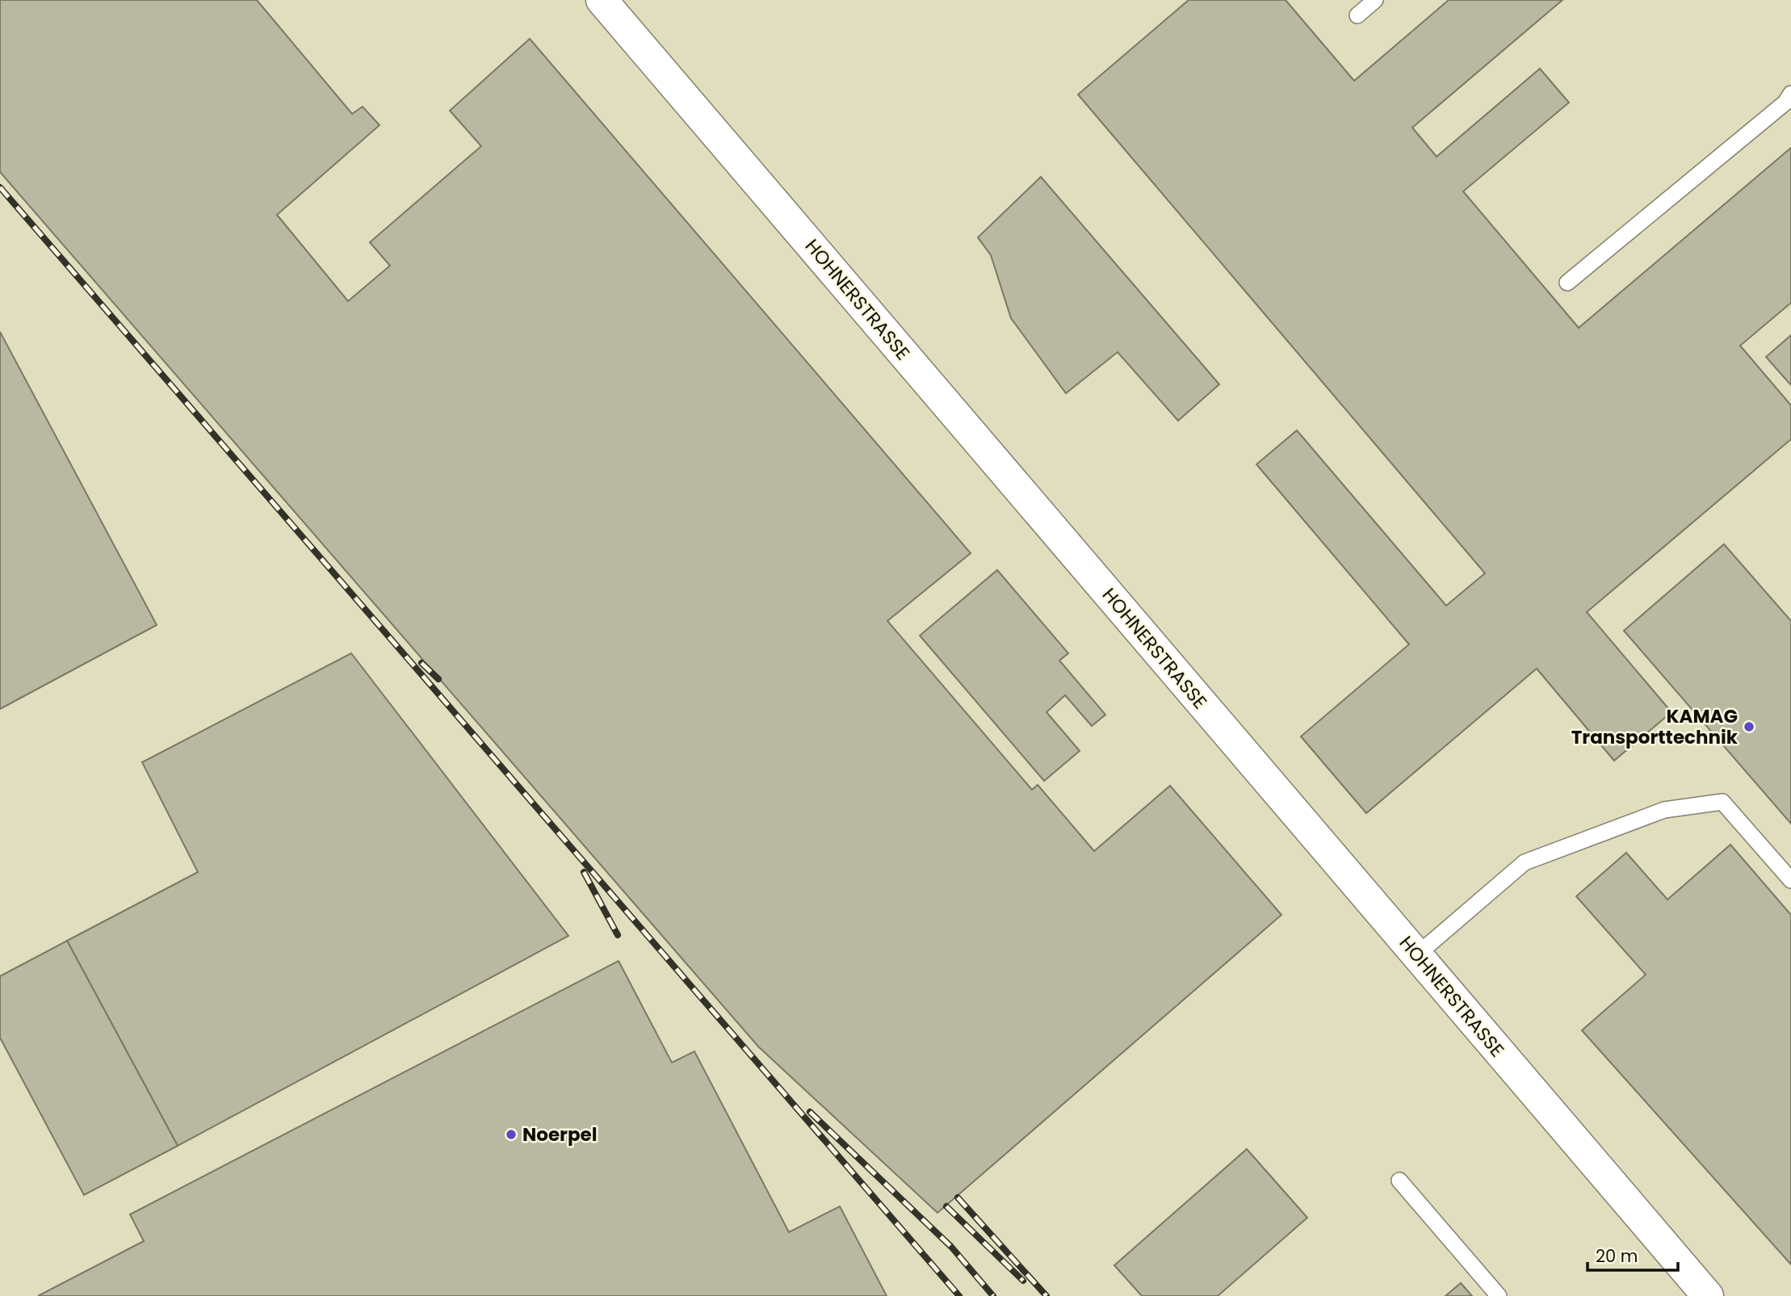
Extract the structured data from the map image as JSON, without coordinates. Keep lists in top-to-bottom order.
{
  "streets": {
    "street": ["HOHNERSTRASSE"]
  },
  "places": ["KAMAG Transporttechnik", "Noerpel"],
  "scale_bar": "20 m"
}
